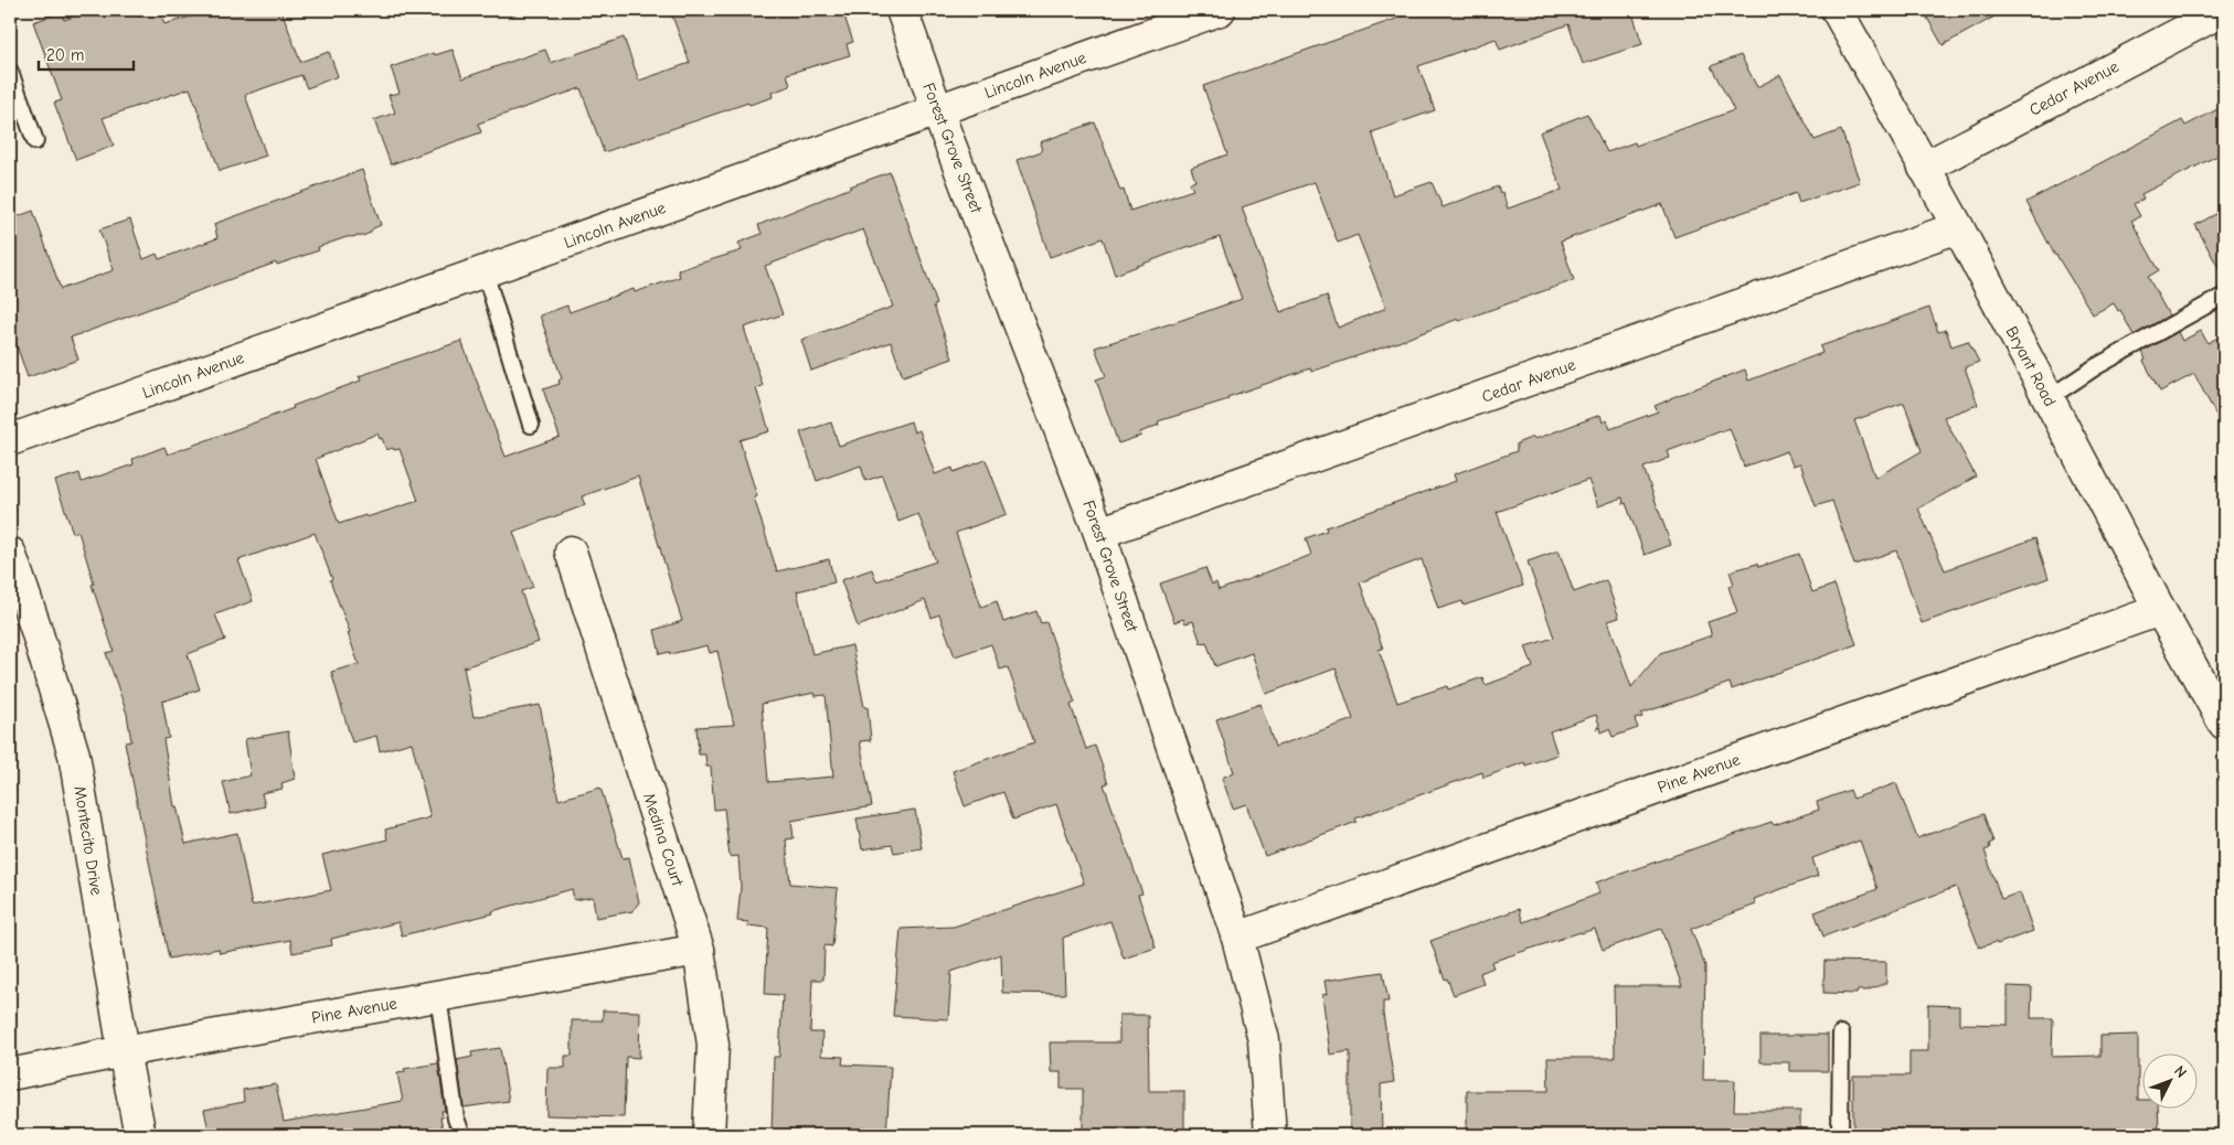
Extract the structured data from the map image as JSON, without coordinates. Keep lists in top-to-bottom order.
{
  "streets": {
    "street": [
      "Lincoln Avenue",
      "Cedar Avenue",
      "Forest Grove Street",
      "Bryant Road",
      "Pine Avenue",
      "Medina Court",
      "Montecito Drive"
    ]
  },
  "crossings": [
    ["Lincoln Avenue", "Forest Grove Street"],
    ["Cedar Avenue", "Forest Grove Street"],
    ["Cedar Avenue", "Bryant Road"],
    ["Forest Grove Street", "Pine Avenue"],
    ["Bryant Road", "Pine Avenue"],
    ["Pine Avenue", "Medina Court"],
    ["Pine Avenue", "Montecito Drive"]
  ],
  "scale_bar": "20 m",
  "north": "top right"
}
